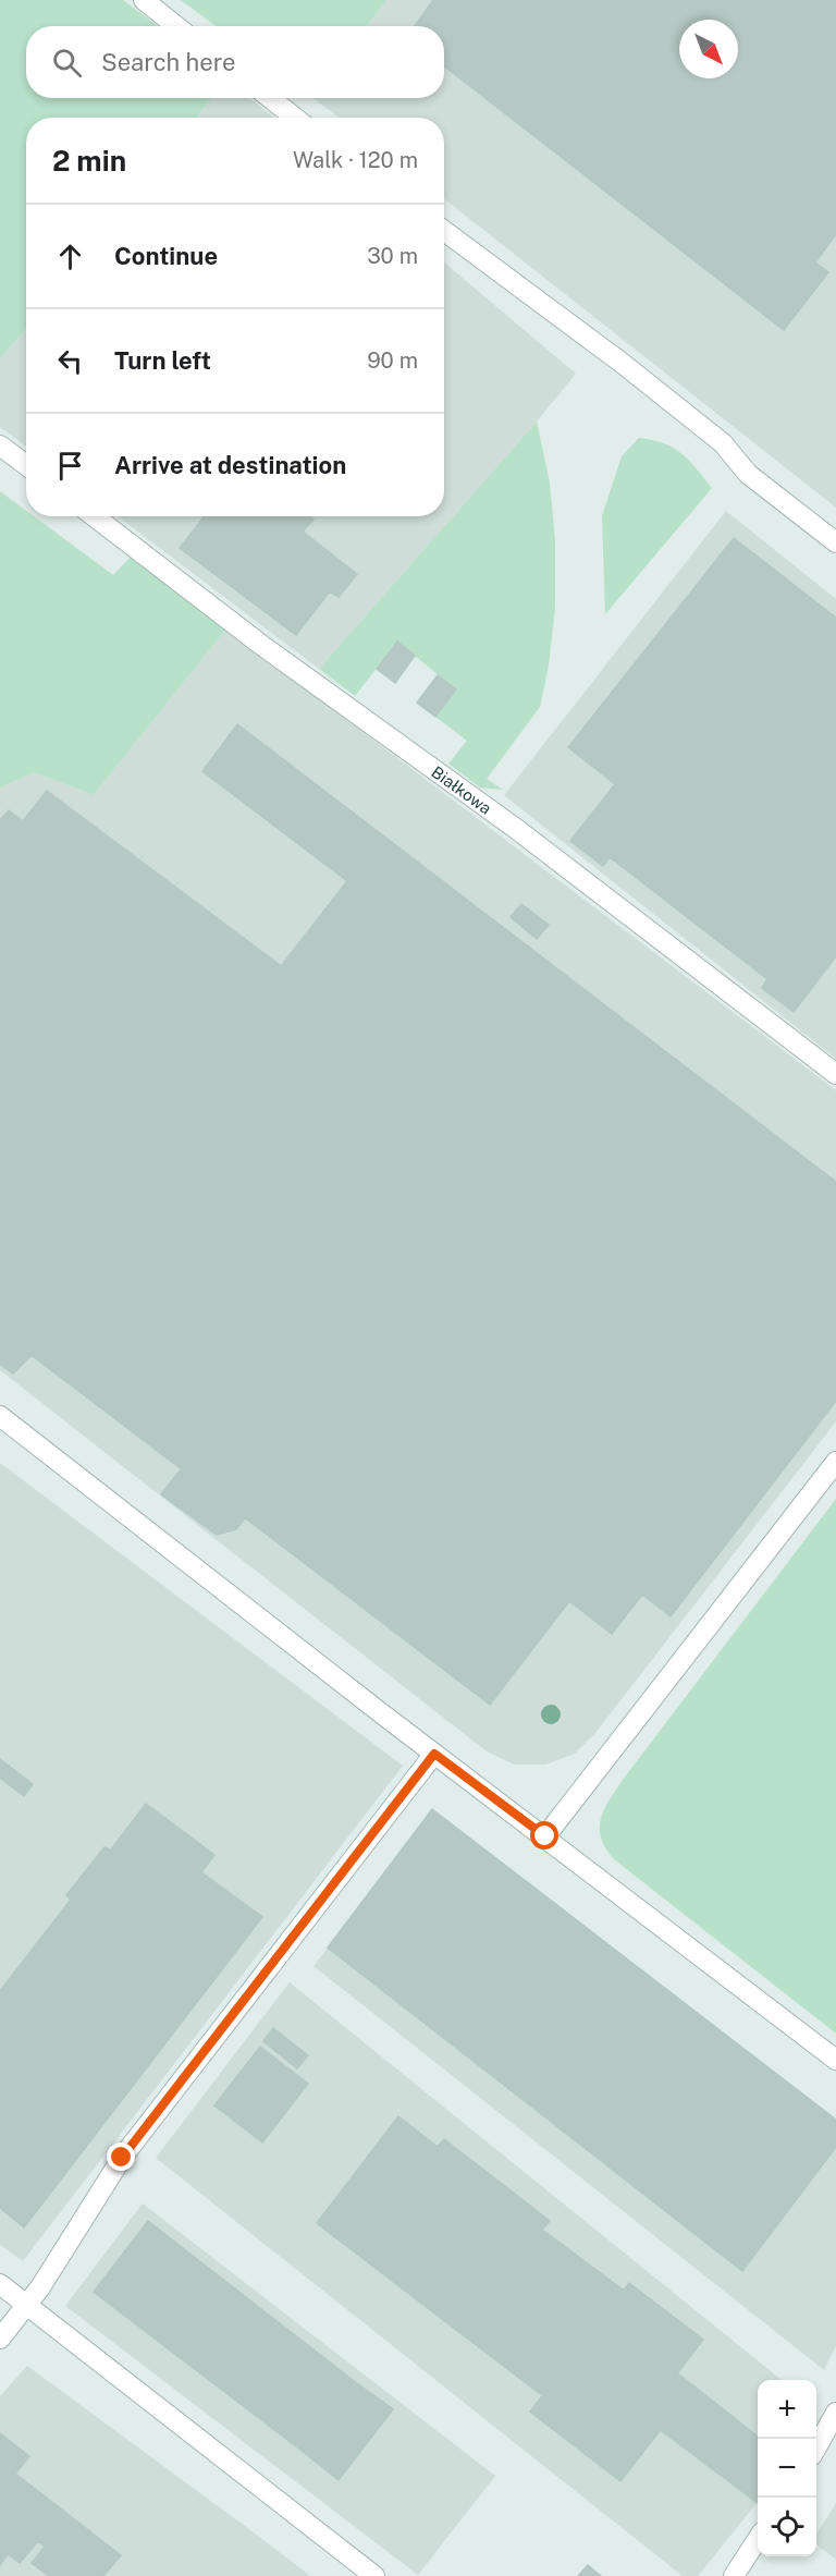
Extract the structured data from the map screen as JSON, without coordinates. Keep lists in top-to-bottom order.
{
  "streets": {
    "lane": ["Białkowa"]
  },
  "north": "bottom right",
  "page": {
    "search": "Search here",
    "heading": ["2 min", "Walk · 120 m"],
    "list": [
      ["Continue", "30 m"],
      ["Turn left", "90 m"],
      "Arrive at destination"
    ],
    "map_buttons": ["+", "−"]
  }
}
